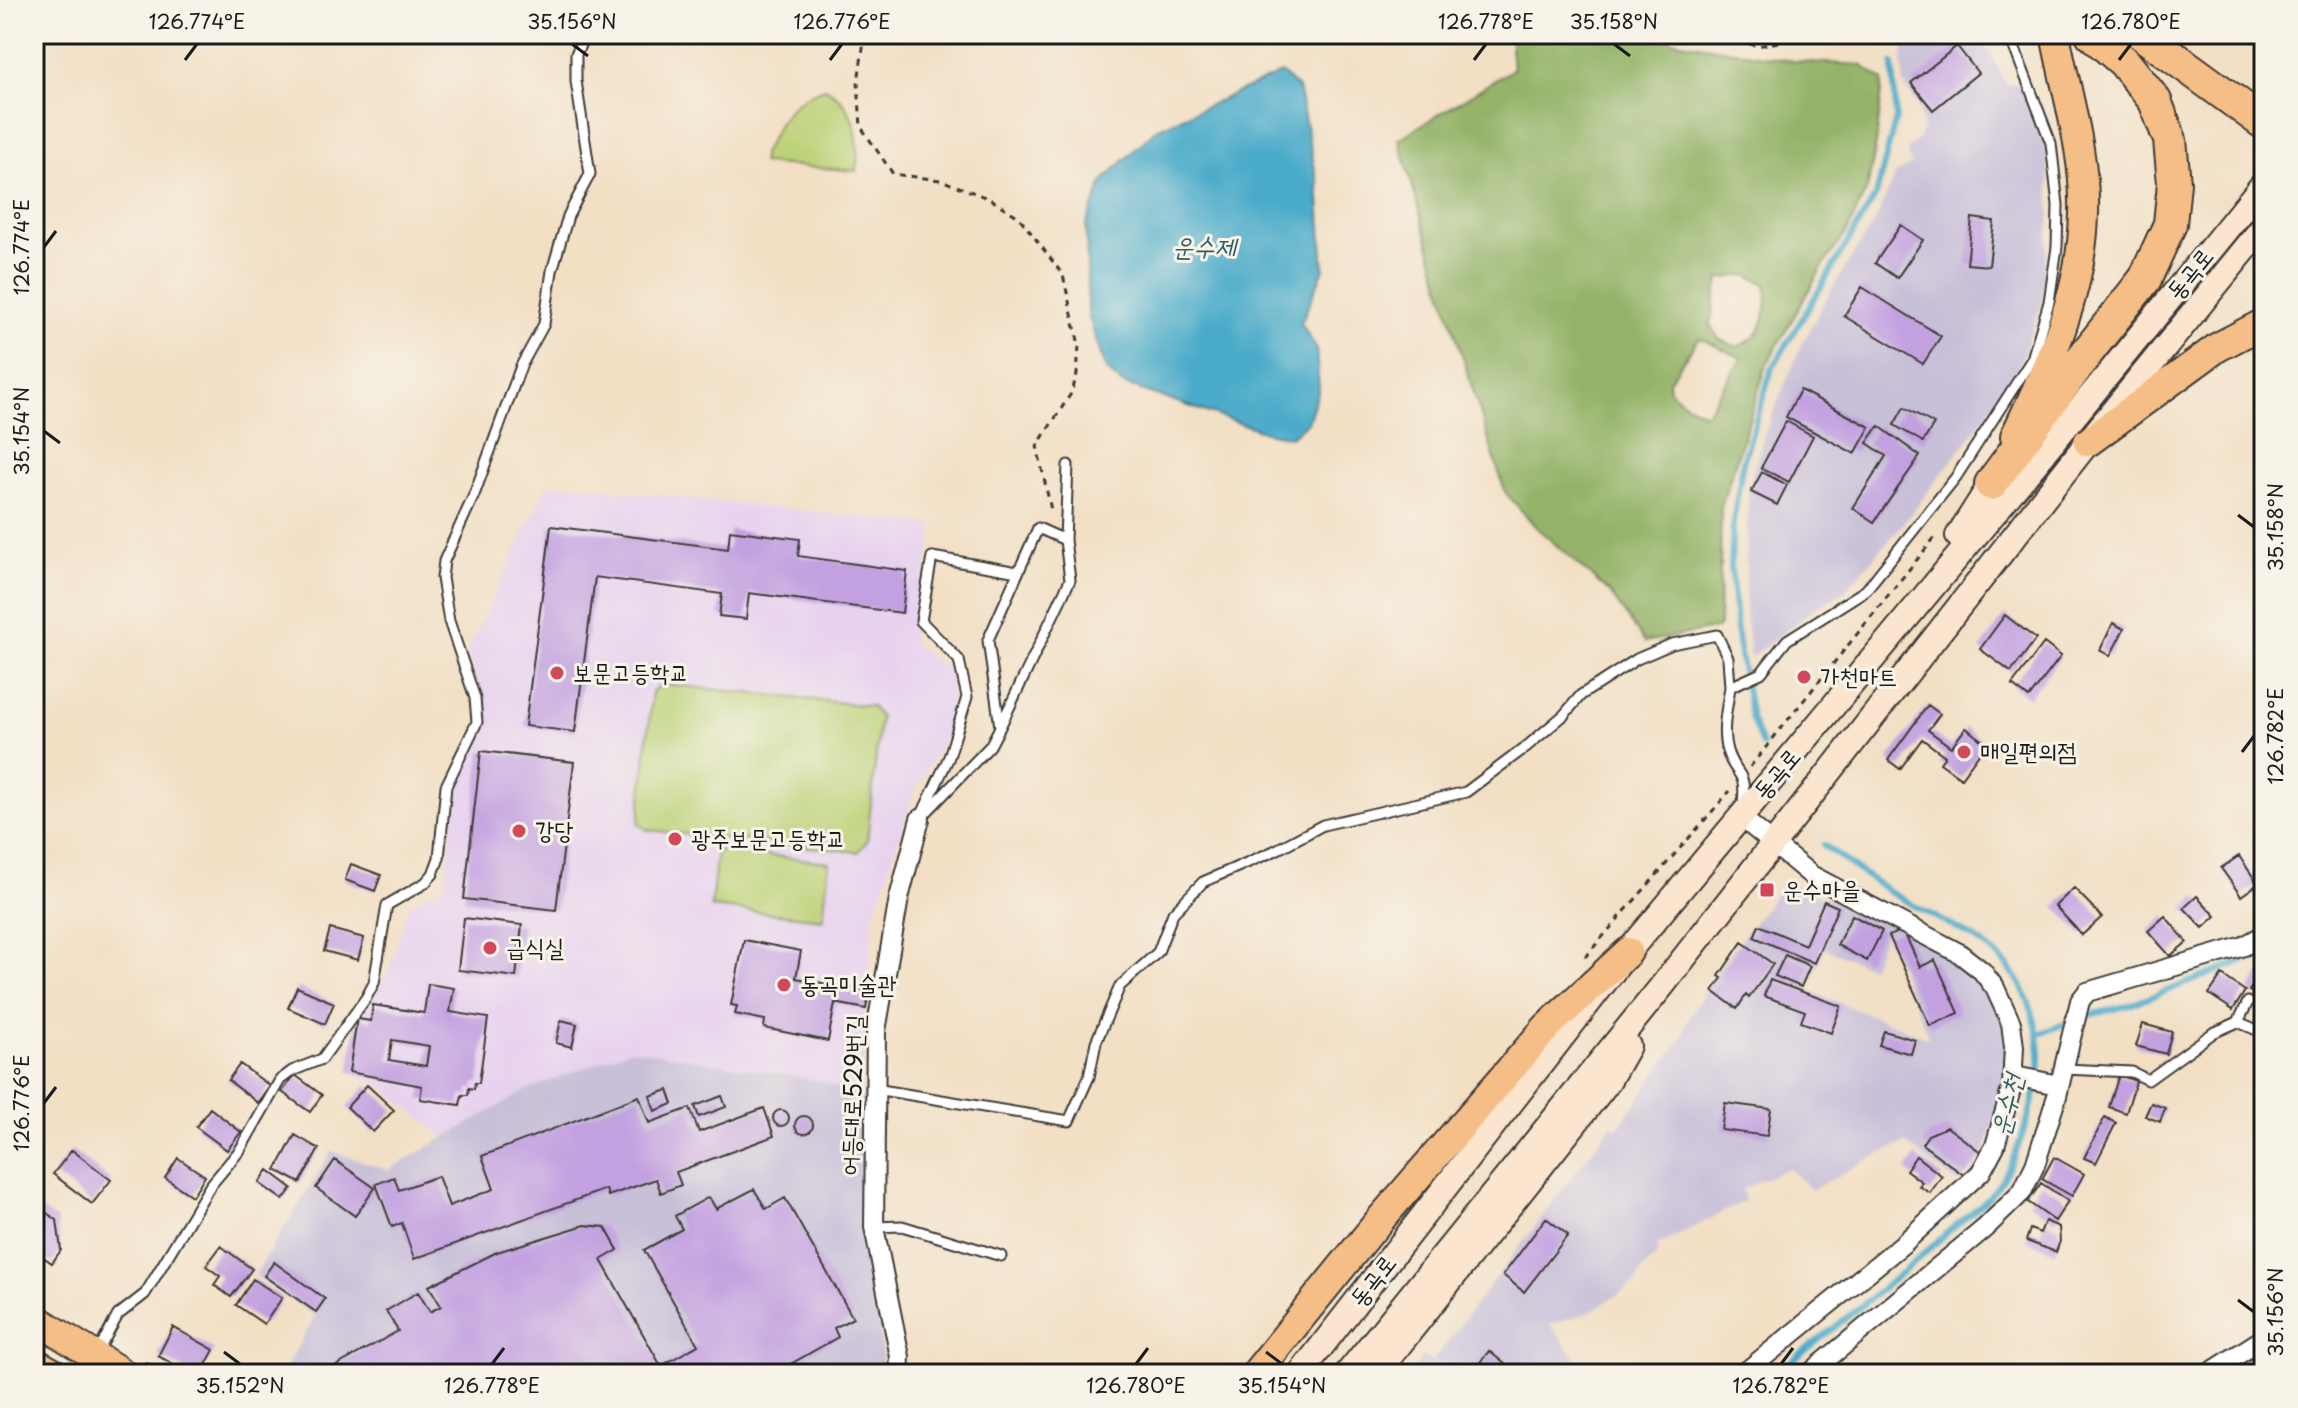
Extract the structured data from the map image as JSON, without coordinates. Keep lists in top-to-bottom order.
{
  "streets": {
    "main road": ["동곡로"],
    "street": ["어등대로529번길"]
  },
  "water": ["운수제", "운수천"],
  "places": {
    "other": [
      "보문고등학교",
      "가천마트",
      "매일편의점",
      "강당",
      "광주보문고등학교",
      "급식실",
      "동곡미술관"
    ],
    "transit": ["운수마을"]
  },
  "coordinates": [
    "126.774°E",
    "35.156°N",
    "126.776°E",
    "126.778°E",
    "35.158°N",
    "126.780°E",
    "35.154°N",
    "126.782°E",
    "35.152°N"
  ]
}
